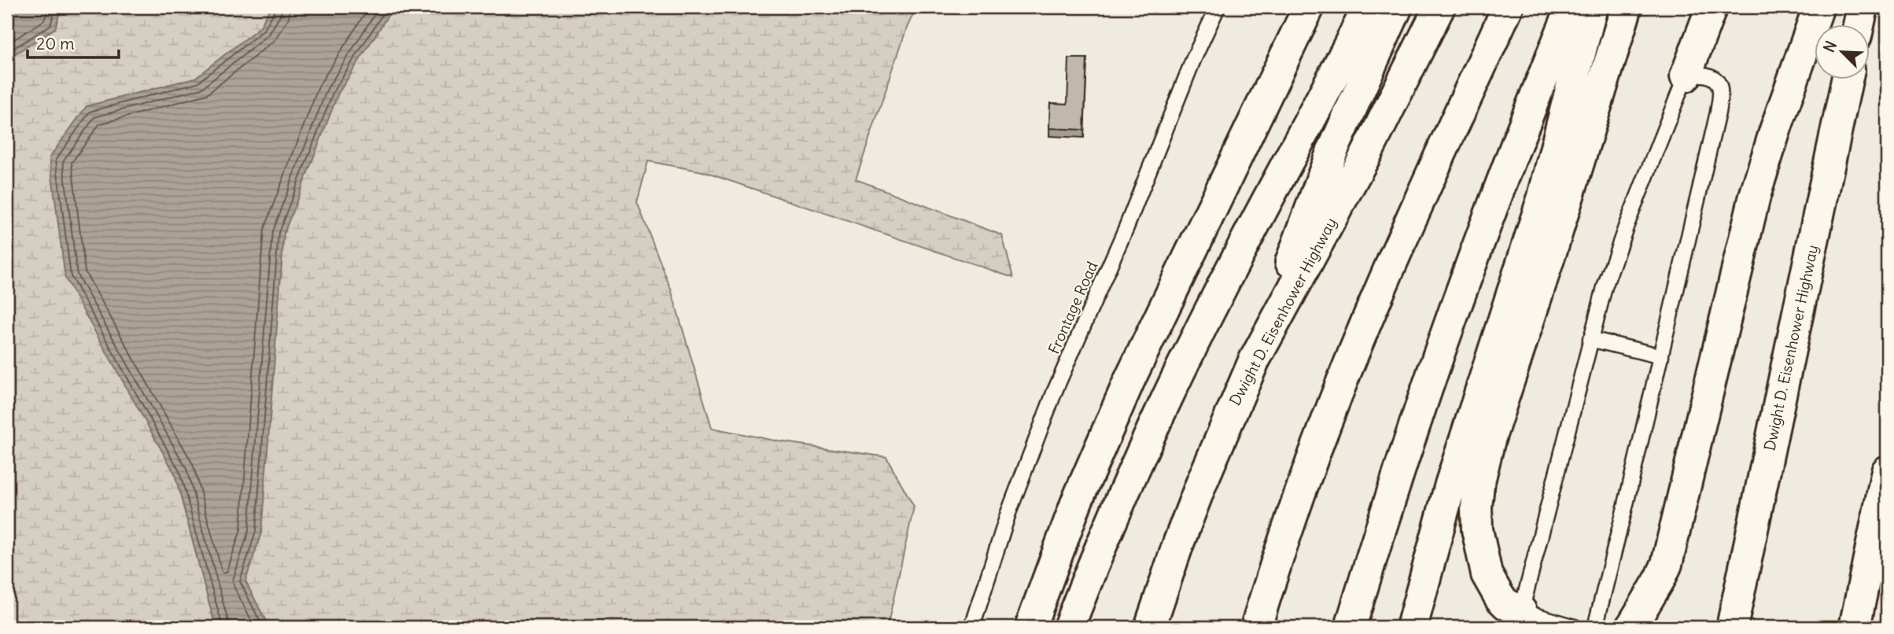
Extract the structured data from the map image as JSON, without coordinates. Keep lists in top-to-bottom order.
{
  "streets": {
    "highway": ["Dwight D. Eisenhower Highway"],
    "lane": ["Frontage Road"]
  },
  "scale_bar": "20 m",
  "north": "top left"
}
